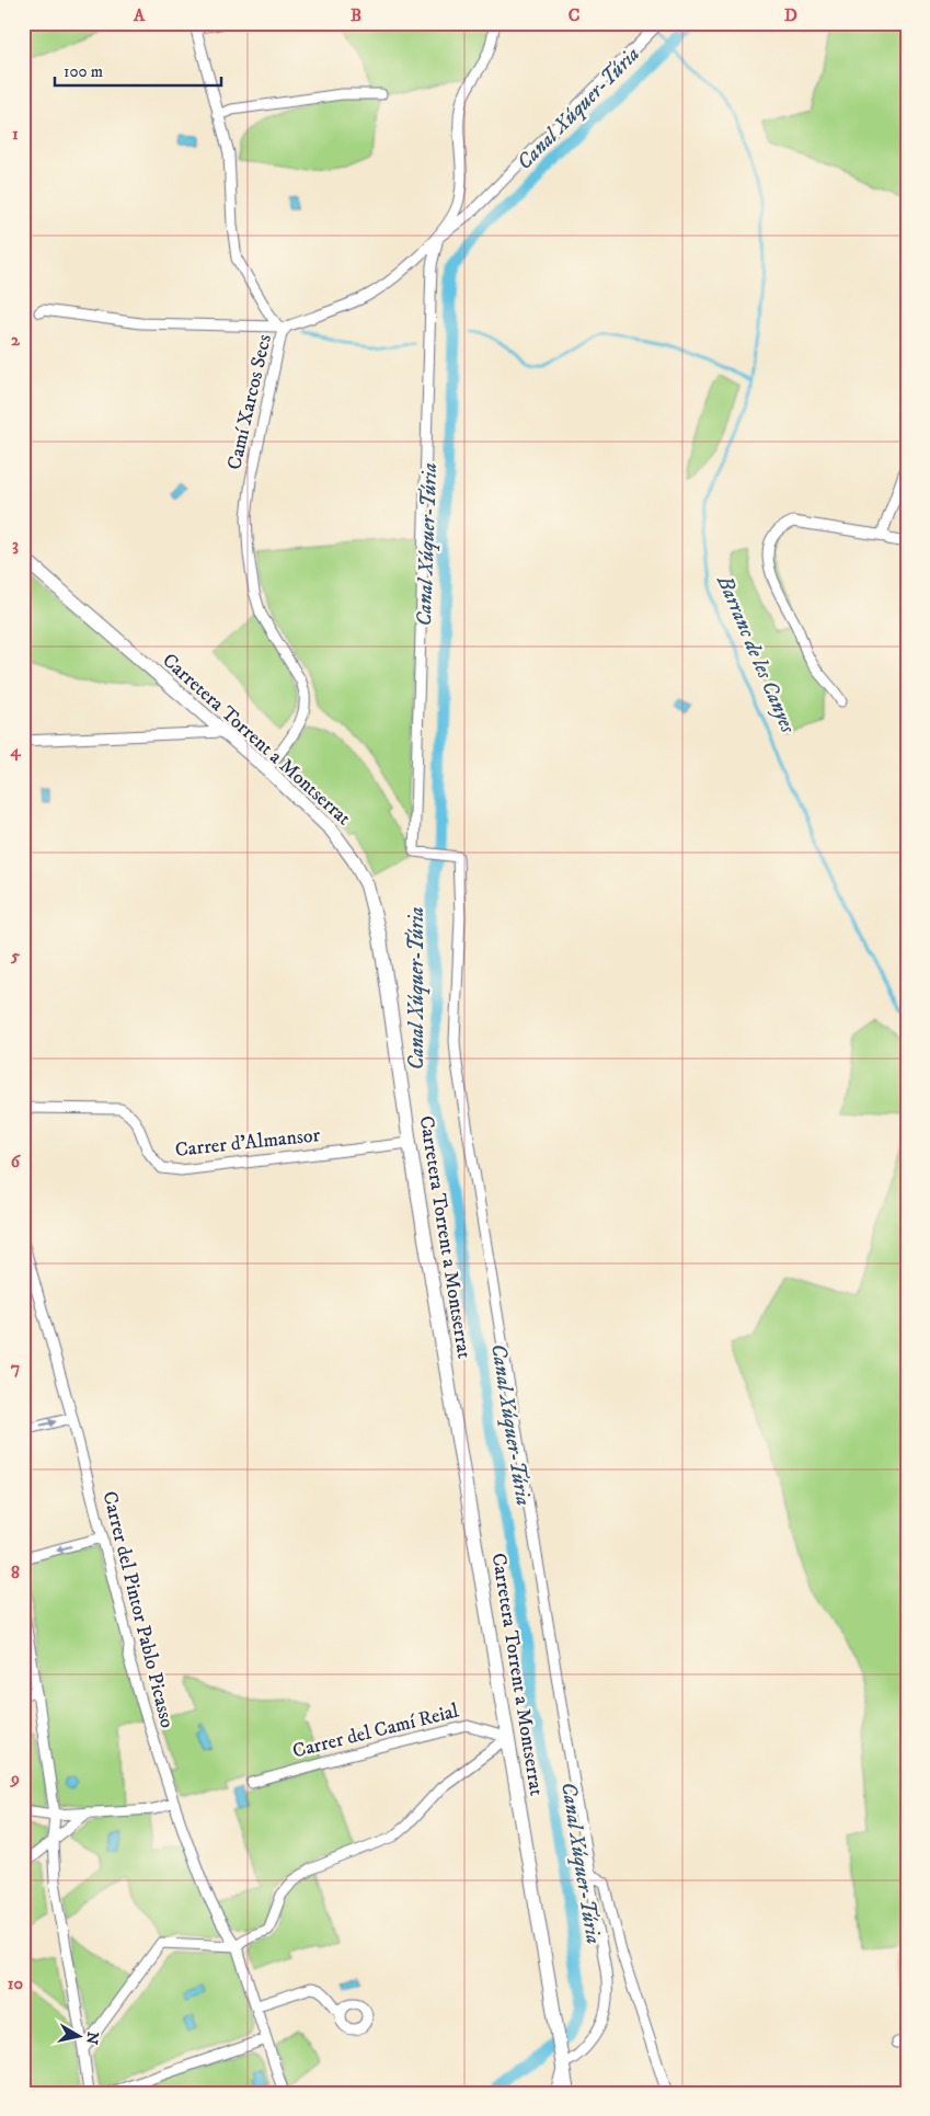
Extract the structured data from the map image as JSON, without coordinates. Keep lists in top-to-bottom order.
{
  "streets": {
    "main road": ["Carretera Torrent a Montserrat"],
    "street": [
      "Camí Xarcos Secs",
      "Carrer d'Almansor",
      "Carrer del Pintor Pablo Picasso",
      "Carrer del Camí Reial"
    ]
  },
  "crossings": [
    ["Camí Xarcos Secs", "Carretera Torrent a Montserrat"],
    ["Carretera Torrent a Montserrat", "Carrer d'Almansor"],
    ["Carretera Torrent a Montserrat", "Carrer del Camí Reial"]
  ],
  "water": ["Canal Xúquer-Túria", "Barranc de les Canyes"],
  "scale_bar": "100 m",
  "north": "right",
  "grid": {
    "columns": [
      "A",
      "B",
      "C",
      "D"
    ],
    "rows": [
      "1",
      "2",
      "3",
      "4",
      "5",
      "6",
      "7",
      "8",
      "9",
      "10"
    ]
  }
}
